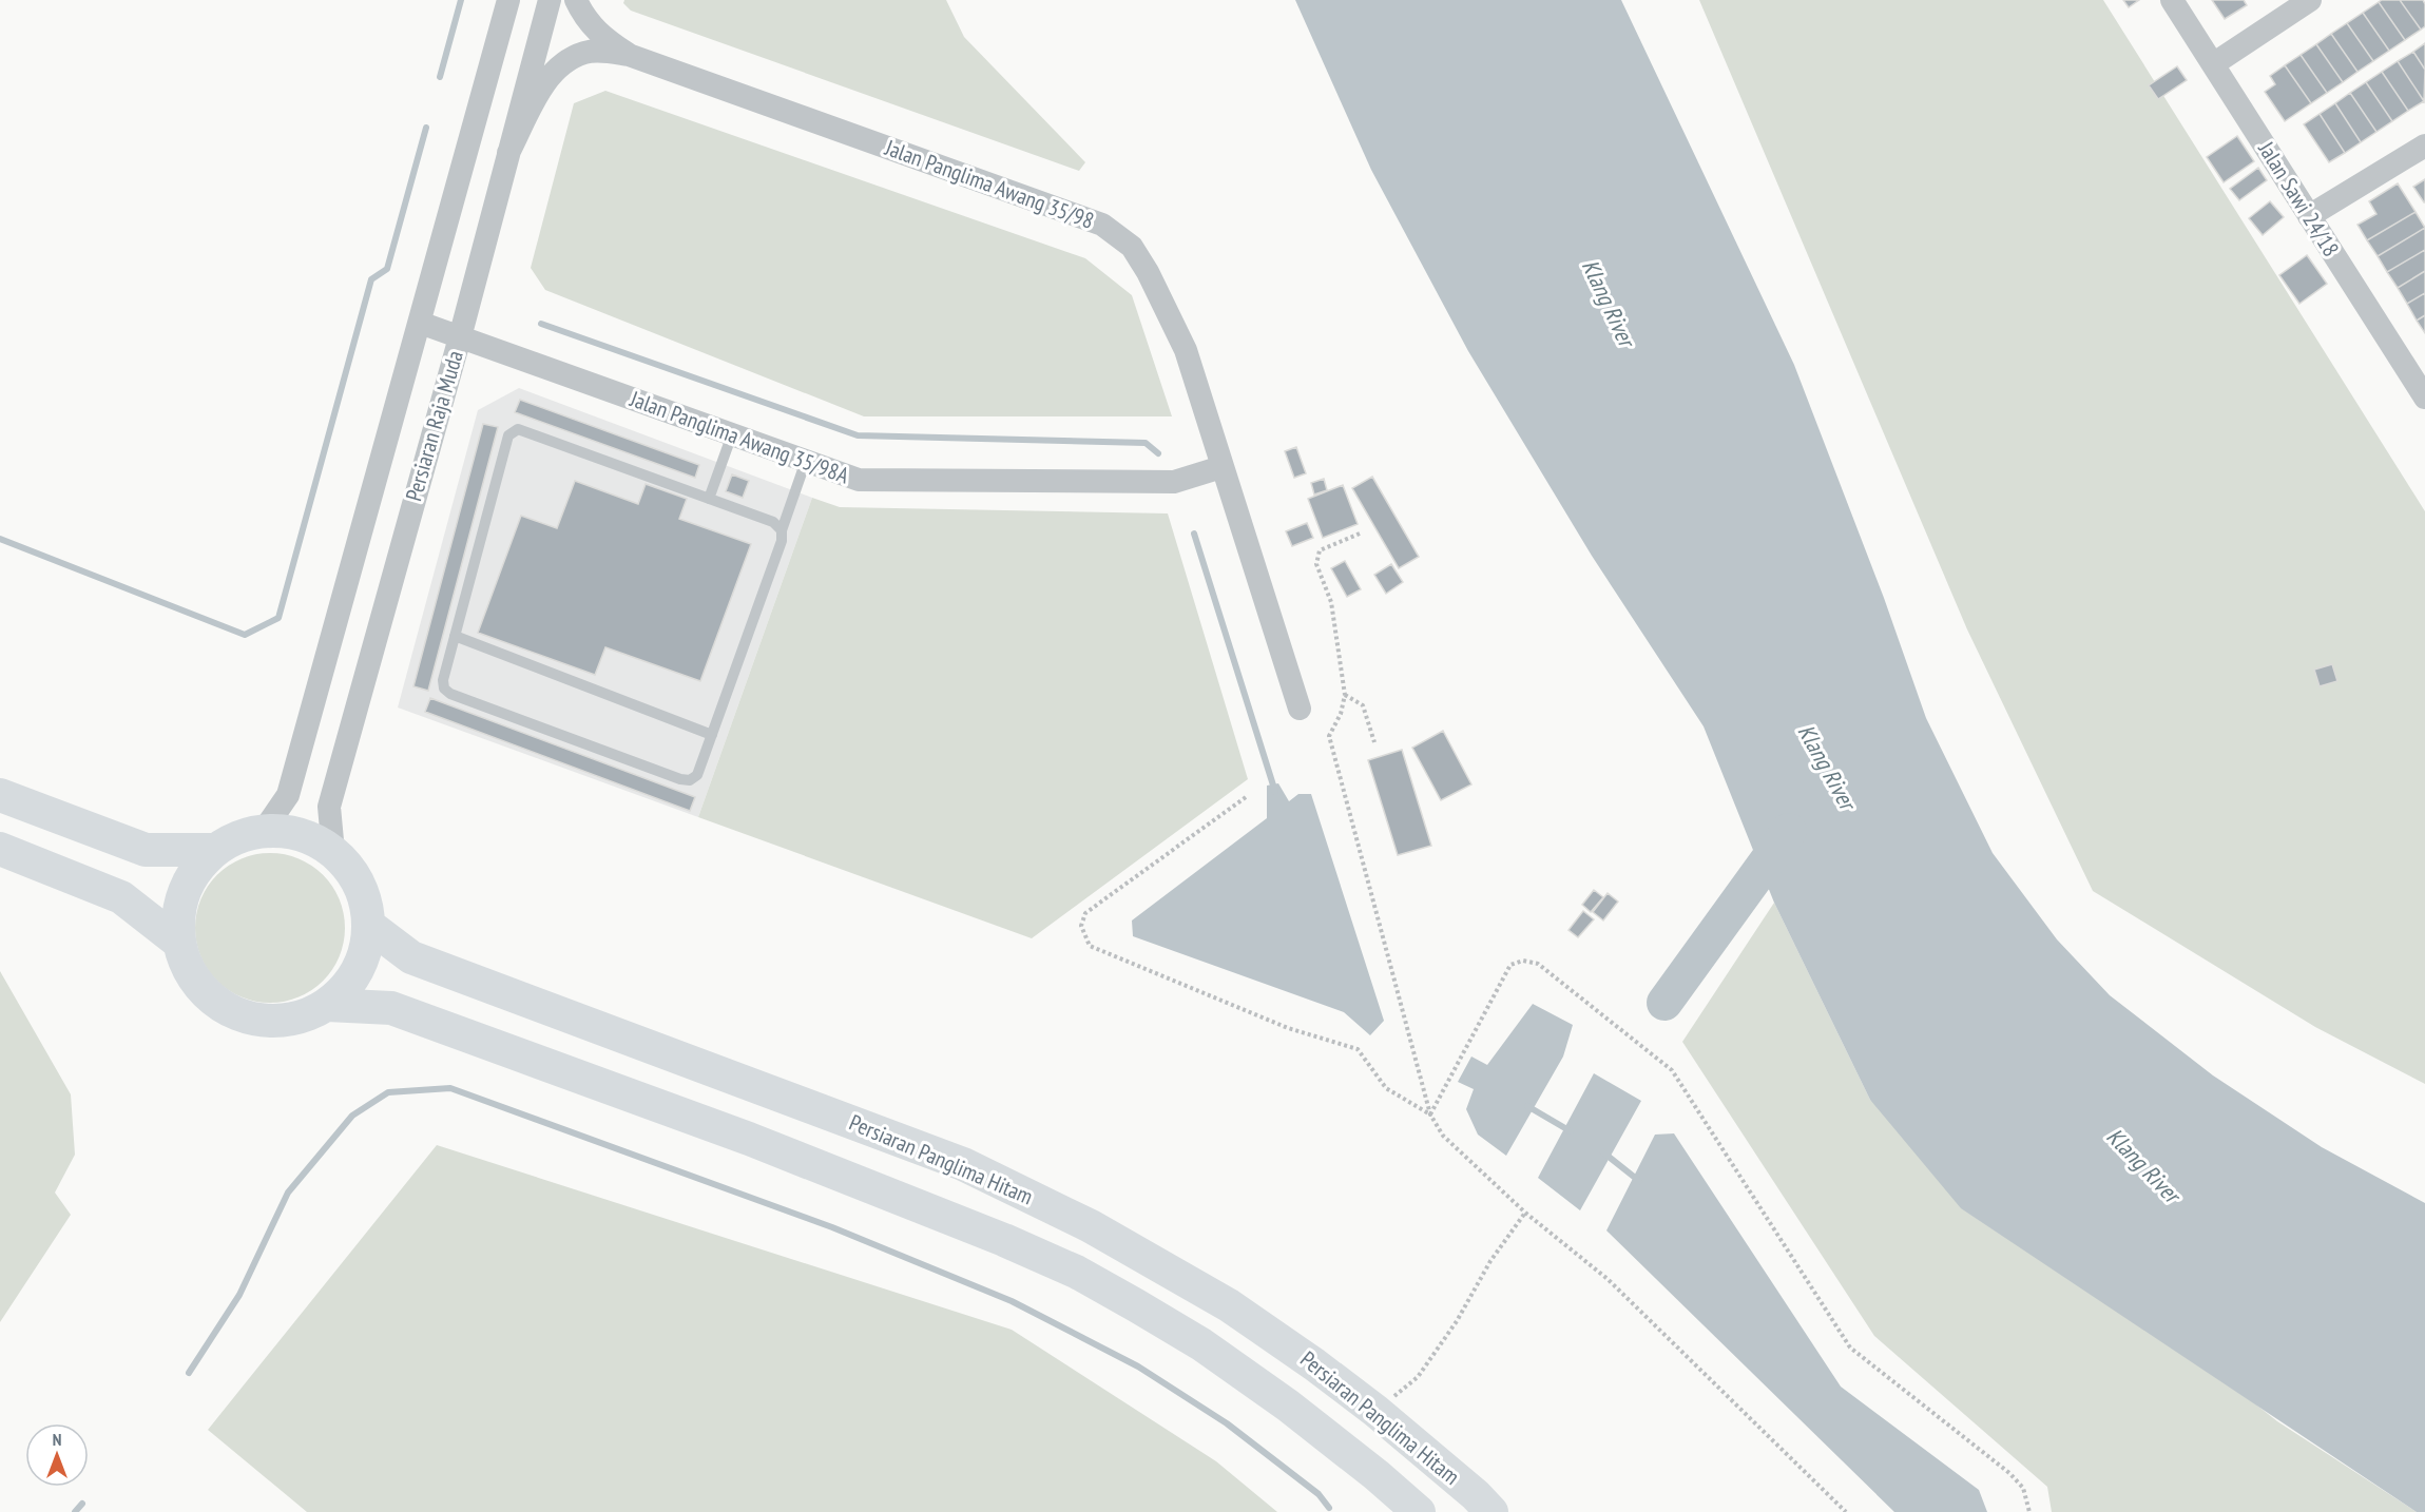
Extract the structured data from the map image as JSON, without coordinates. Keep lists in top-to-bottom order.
{
  "streets": {
    "main road": ["Persiaran Panglima Hitam"],
    "street": [
      "Jalan Panglima Awang 35/98",
      "Jalan Sawi 24/18",
      "Persiaran Raja Muda",
      "Jalan Panglima Awang 35/98A"
    ]
  },
  "crossings": [
    ["Jalan Panglima Awang 35/98", "Jalan Panglima Awang 35/98A"],
    ["Persiaran Raja Muda", "Jalan Panglima Awang 35/98A"],
    ["Persiaran Raja Muda", "Persiaran Panglima Hitam"]
  ],
  "water": ["Klang River"],
  "north": "top"
}
